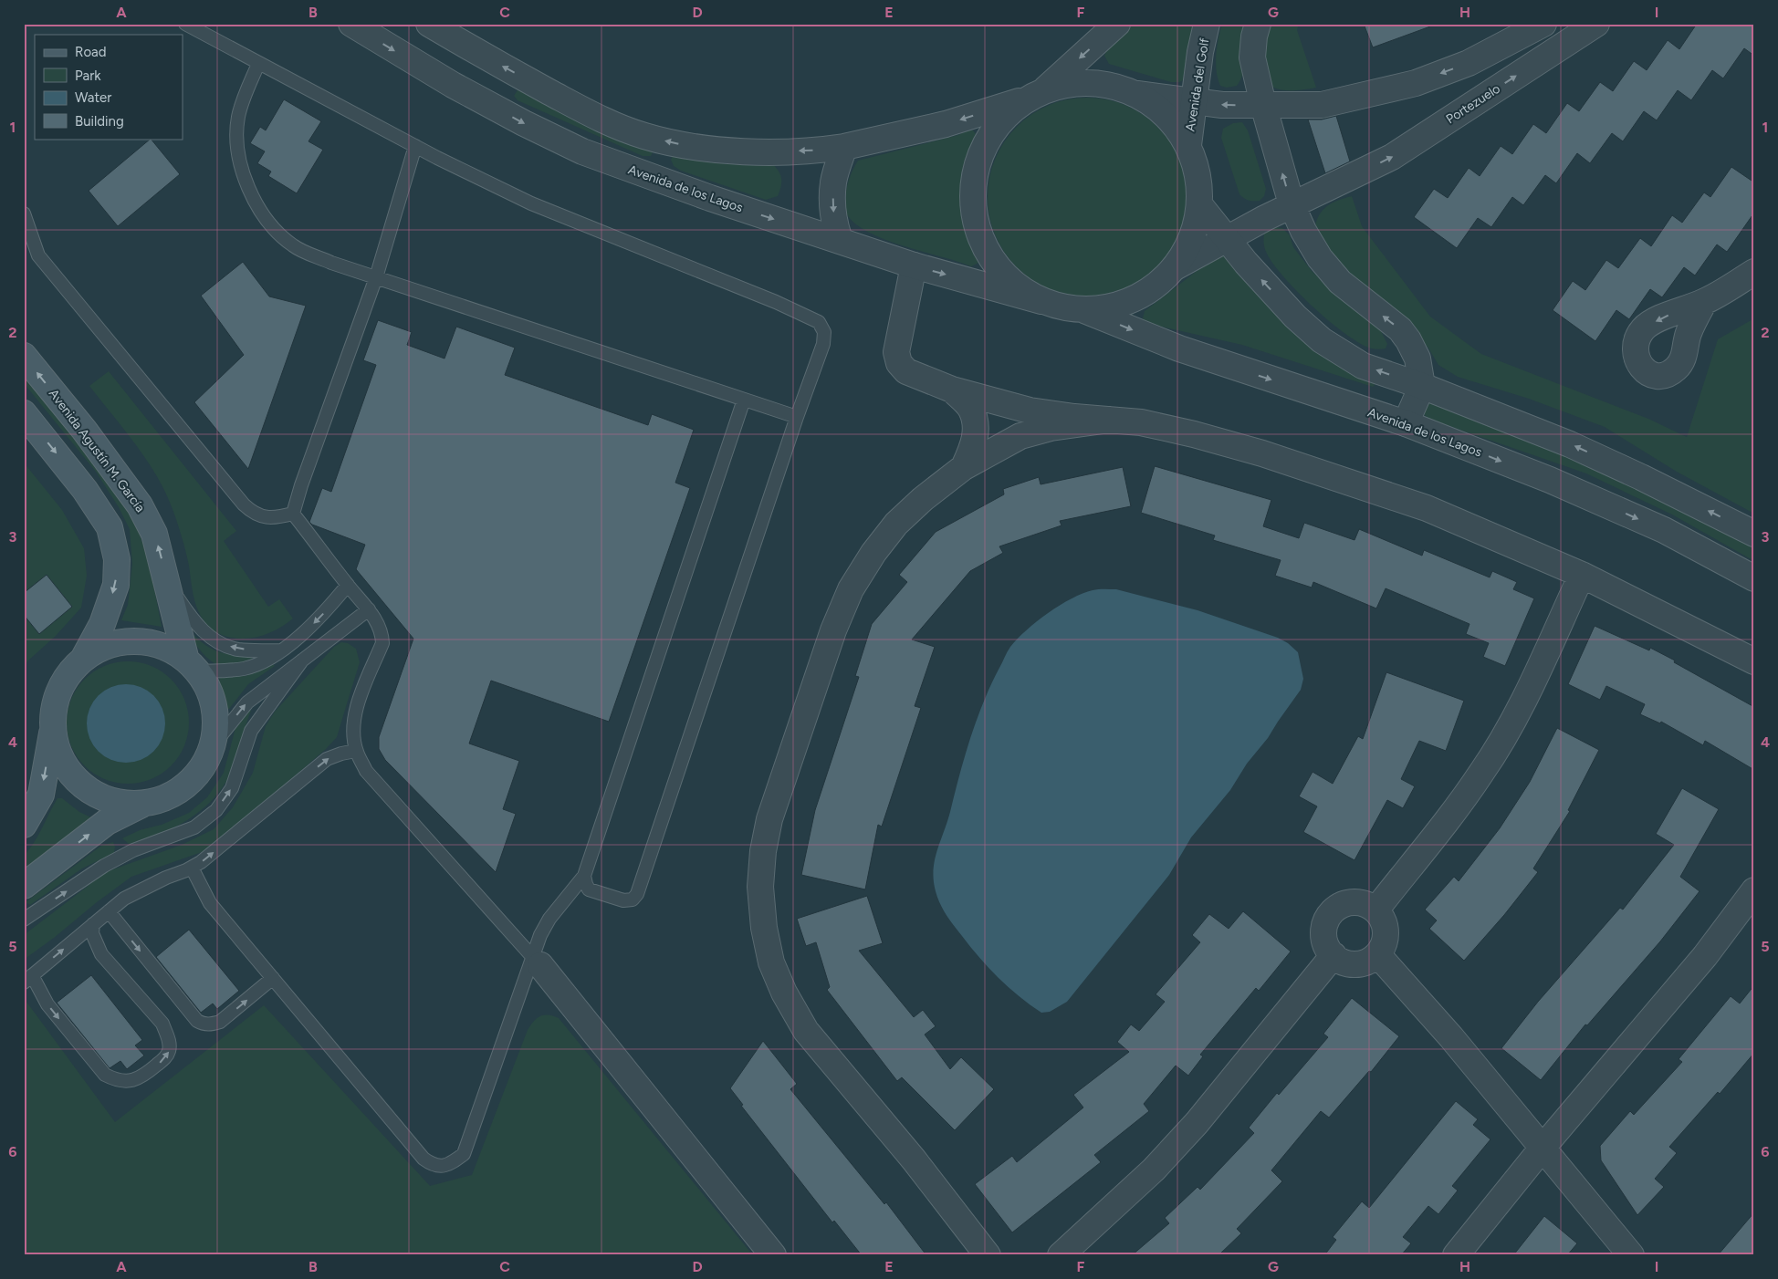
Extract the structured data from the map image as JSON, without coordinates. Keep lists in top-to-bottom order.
{
  "streets": {
    "main road": ["Avenida Agustín M. García"],
    "street": ["Avenida del Golf", "Portezuelo", "Avenida de los Lagos"]
  },
  "one_way": ["Avenida Agustín M. García"],
  "legend": [
    "Road",
    "Park",
    "Water",
    "Building"
  ],
  "grid": {
    "columns": [
      "A",
      "B",
      "C",
      "D",
      "E",
      "F",
      "G",
      "H",
      "I"
    ],
    "rows": [
      "1",
      "2",
      "3",
      "4",
      "5",
      "6"
    ]
  }
}
